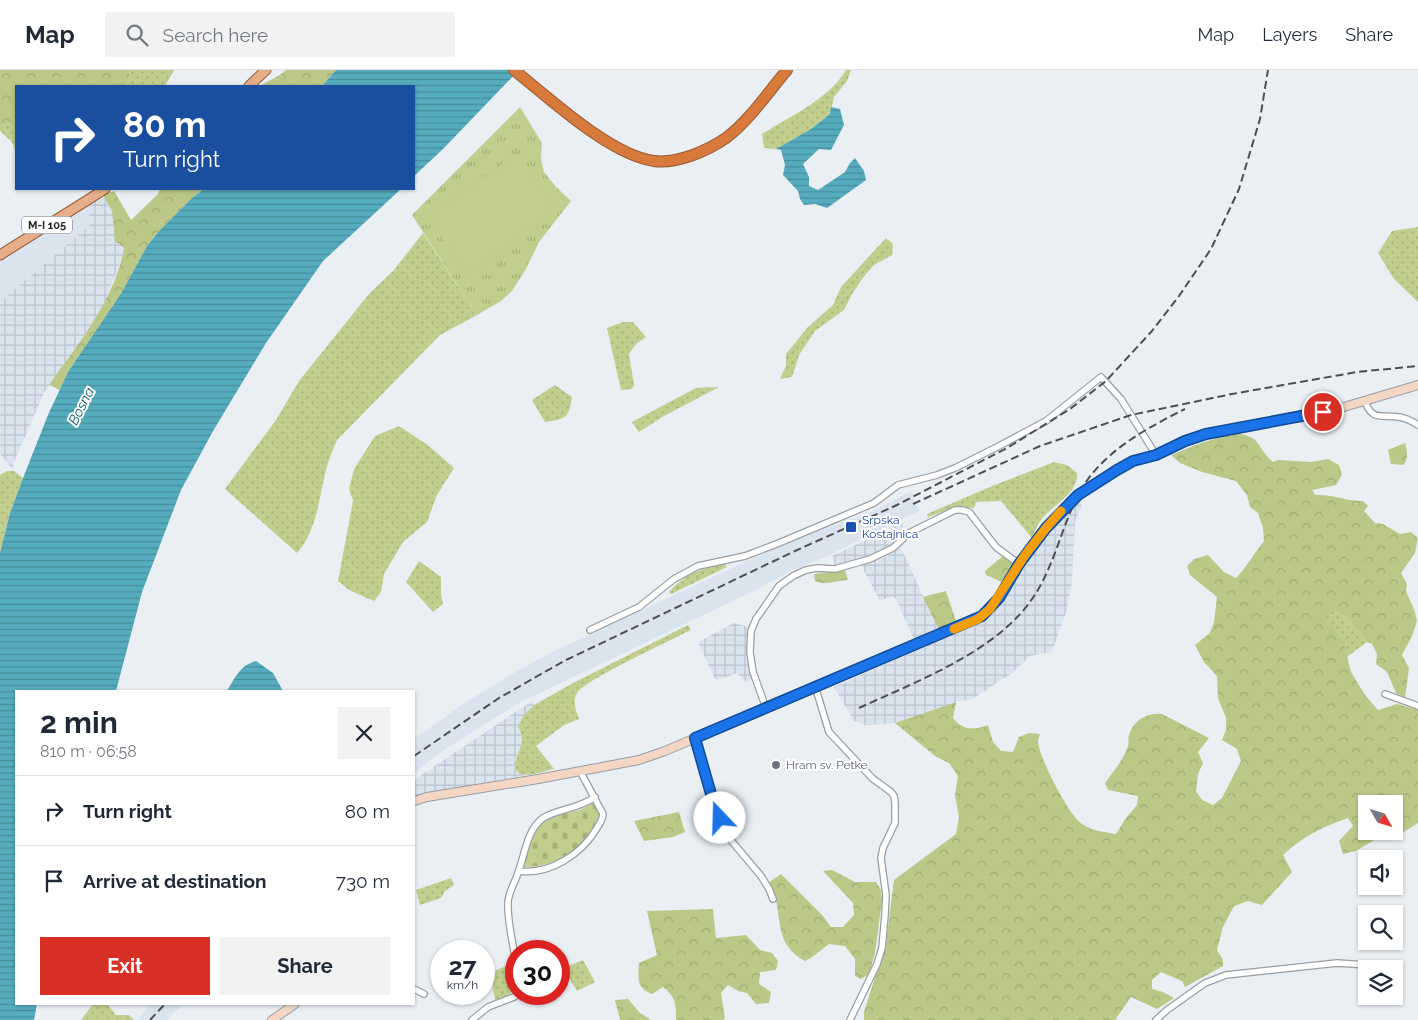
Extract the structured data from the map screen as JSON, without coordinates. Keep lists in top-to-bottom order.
{
  "streets": {
    "main road": ["M-I 105"]
  },
  "water": ["Bosna"],
  "places": {
    "transit": ["Srpska Kostajnica"],
    "other": ["Hram sv. Petke"]
  },
  "north": "bottom right",
  "page": {
    "header": "Map",
    "search": "Search here",
    "nav": ["Map", "Layers", "Share"],
    "turn": ["80 m", "Turn right"],
    "heading": ["2 min", "810 m · 06:58"],
    "list": [
      {
        "name": "Turn right",
        "value": "80 m"
      },
      {
        "name": "Arrive at destination",
        "value": "730 m"
      }
    ],
    "buttons": ["Exit", "Share"],
    "speed": "27 km/h",
    "limit": "30"
  }
}
